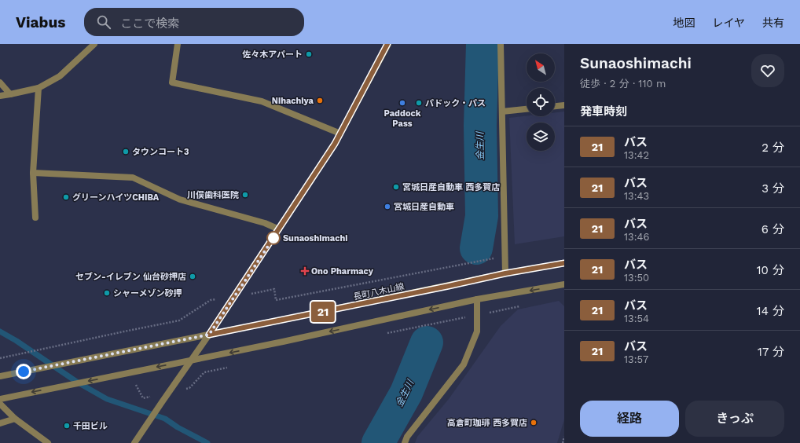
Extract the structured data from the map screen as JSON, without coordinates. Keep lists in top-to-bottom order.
{
  "streets": {
    "street": ["長町八木山線"]
  },
  "water": ["金生川"],
  "places": {
    "other": [
      "佐々木アパート",
      "Nihachiya",
      "Paddock Pass",
      "パドック・パス",
      "タウンコート3",
      "宮城日産自動車 西多賀店",
      "川俣歯科医院",
      "グリーンハイツCHIBA",
      "宮城日産自動車",
      "Sunaoshimachi",
      "セブン-イレブン 仙台砂押店",
      "シャーメゾン砂押",
      "高倉町珈琲 西多賀店",
      "千田ビル"
    ],
    "health": ["Ono Pharmacy"]
  },
  "lines": ["bus line 21"],
  "north": "top left",
  "page": {
    "header": "Viabus",
    "search": "ここで検索",
    "nav": ["地図", "レイヤ", "共有"],
    "on_map": "21",
    "heading": [
      ["Sunaoshimachi", "徒歩 · 2 分 · 110 m"],
      "発車時刻"
    ],
    "list": [
      {
        "mark": "21",
        "name": "バス",
        "note": "13:42",
        "value": "2 分"
      },
      {
        "mark": "21",
        "name": "バス",
        "note": "13:43",
        "value": "3 分"
      },
      {
        "mark": "21",
        "name": "バス",
        "note": "13:46",
        "value": "6 分"
      },
      {
        "mark": "21",
        "name": "バス",
        "note": "13:50",
        "value": "10 分"
      },
      {
        "mark": "21",
        "name": "バス",
        "note": "13:54",
        "value": "14 分"
      },
      {
        "mark": "21",
        "name": "バス",
        "note": "13:57",
        "value": "17 分"
      }
    ],
    "buttons": ["経路", "きっぷ"]
  }
}
